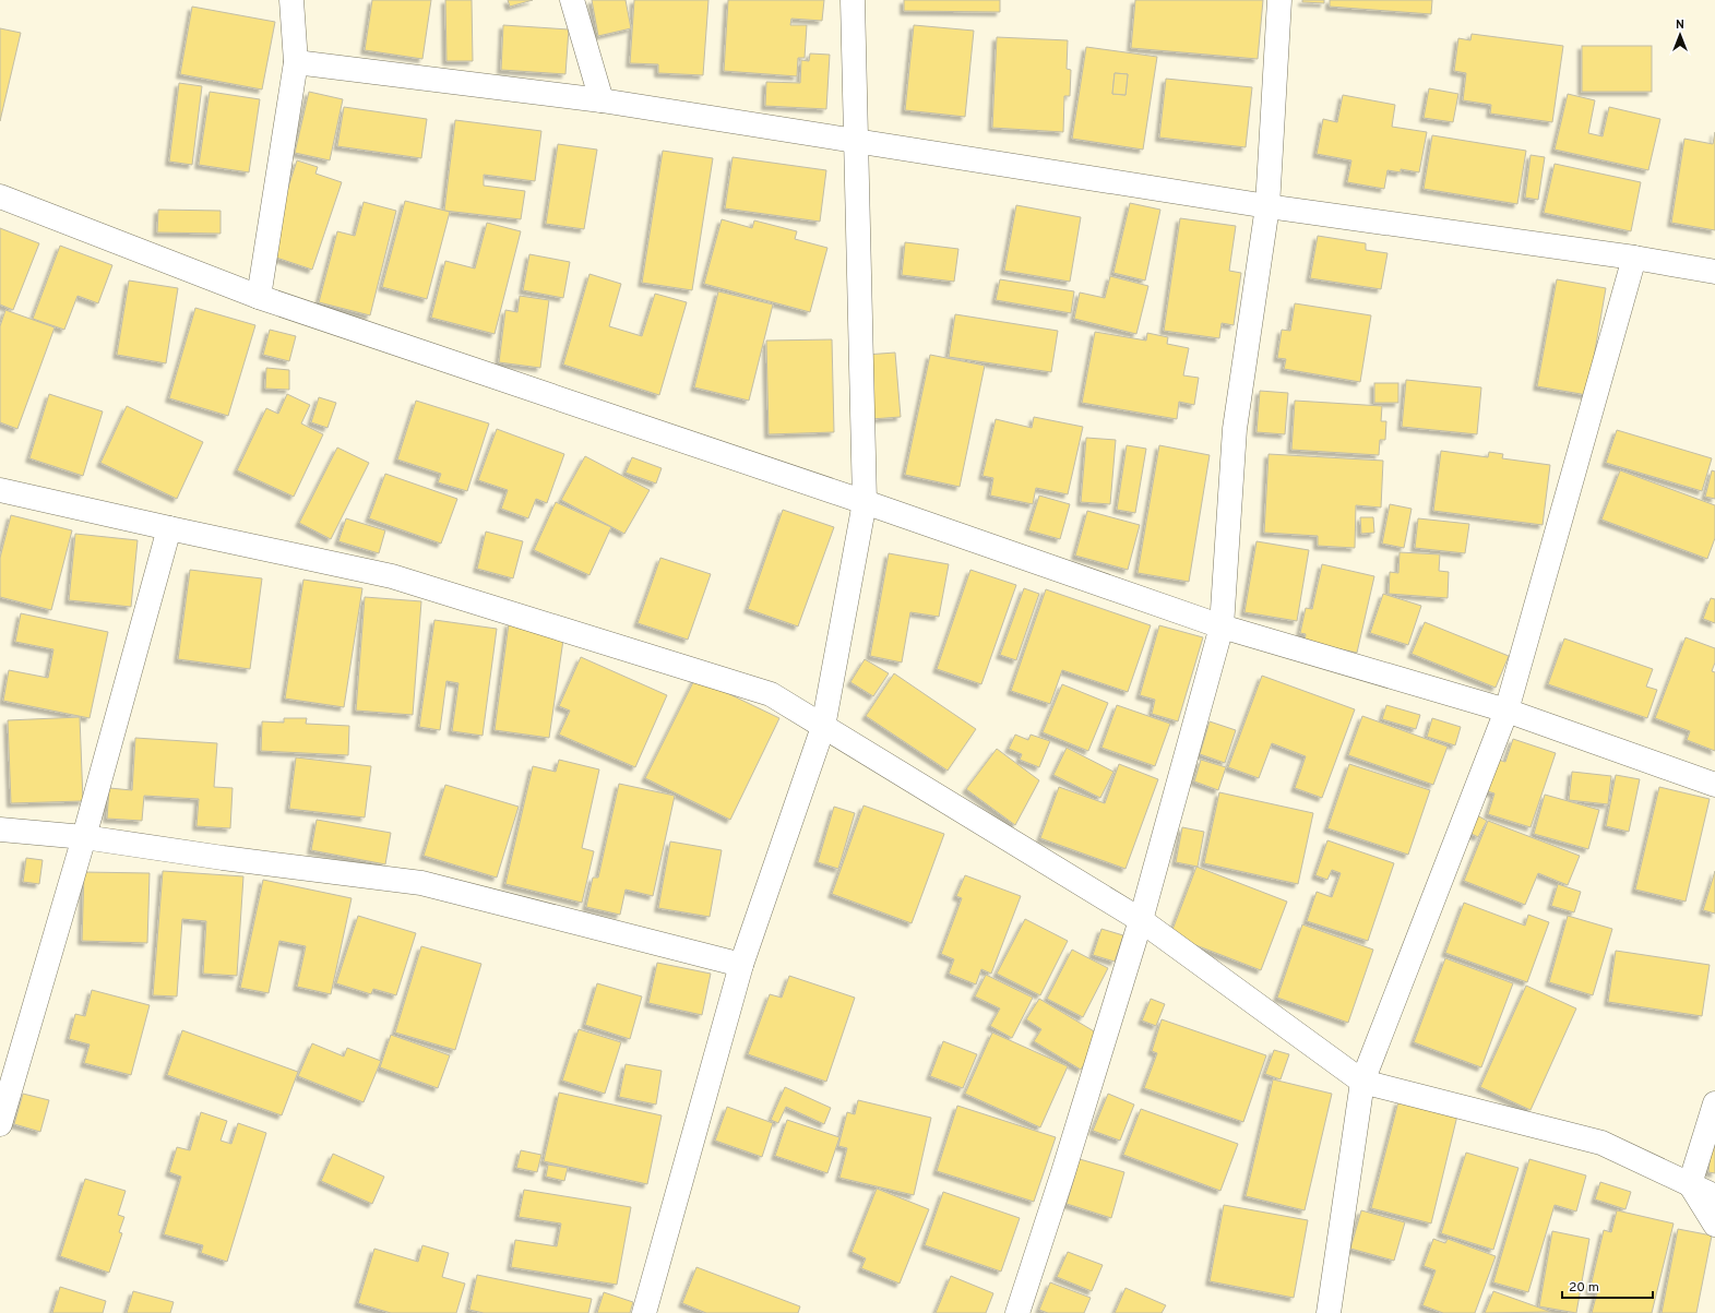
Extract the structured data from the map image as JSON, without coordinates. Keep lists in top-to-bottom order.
{
  "scale_bar": "20 m",
  "north": "top"
}
